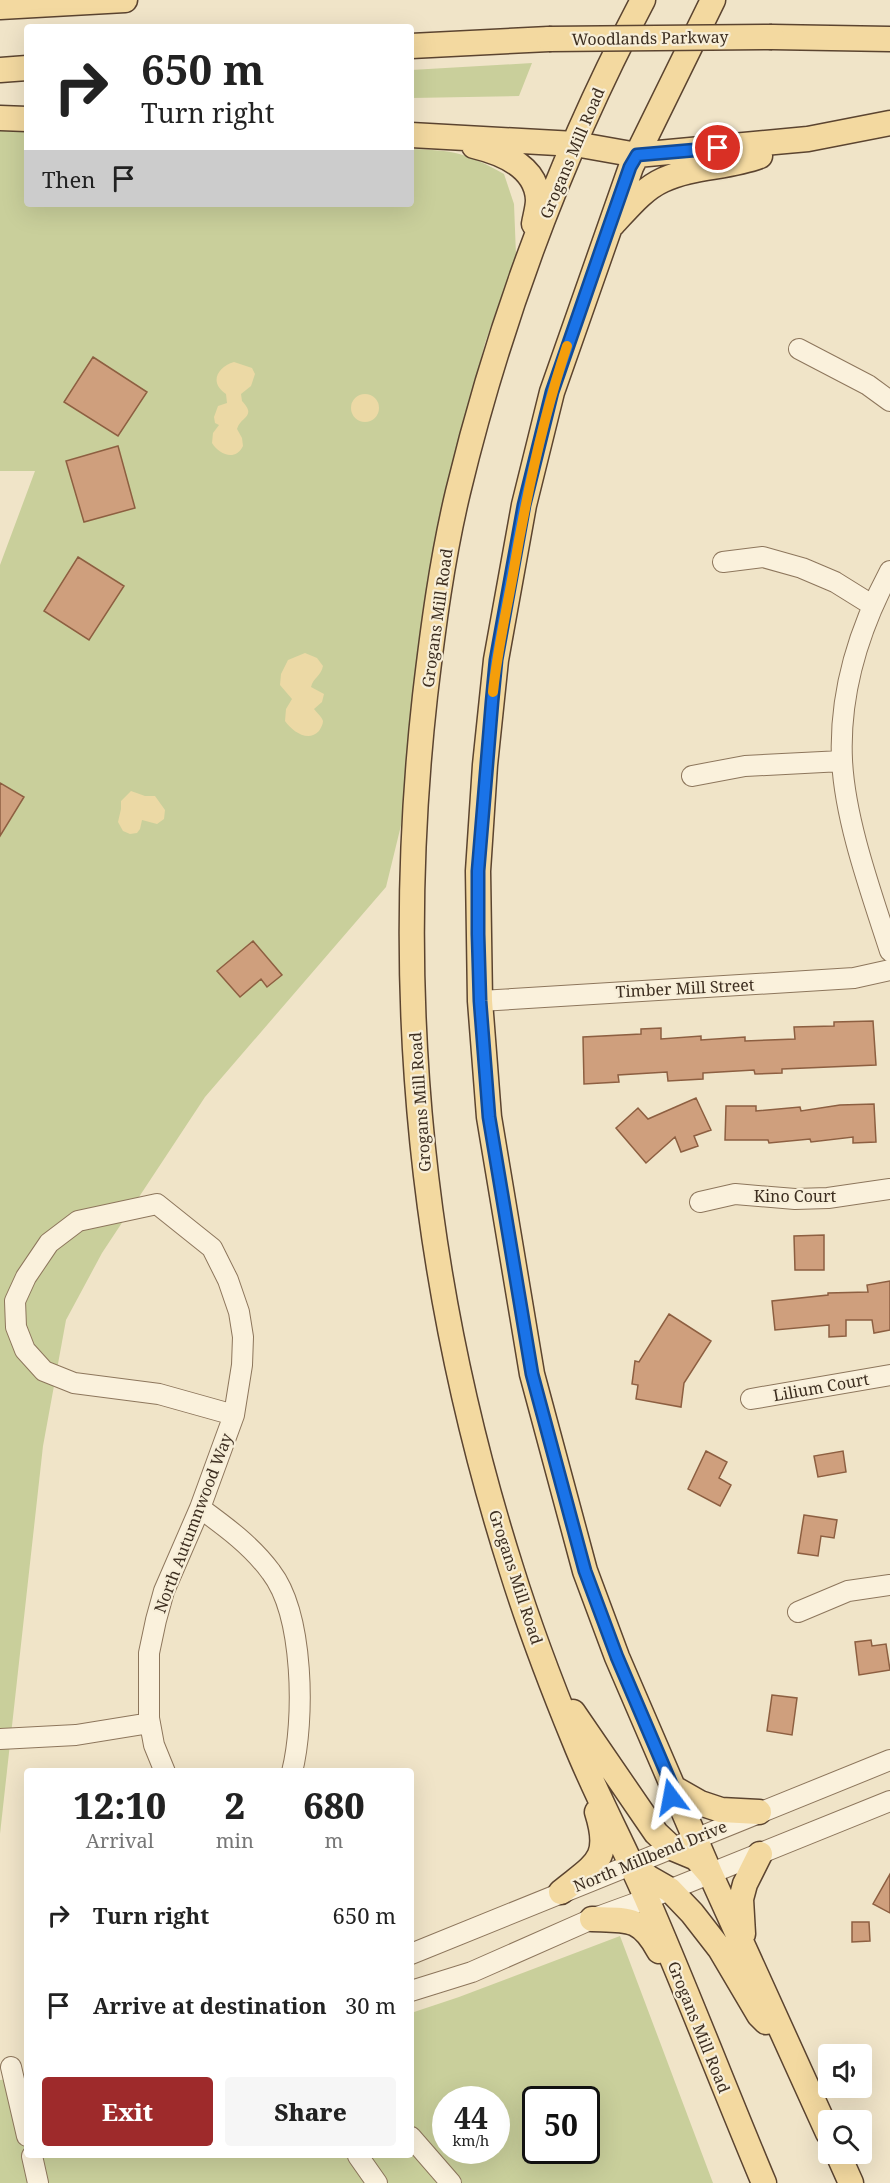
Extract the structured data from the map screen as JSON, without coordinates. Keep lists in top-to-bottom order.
{
  "streets": {
    "main road": ["Woodlands Parkway", "Grogans Mill Road"],
    "street": [
      "Timber Mill Street",
      "Kino Court",
      "Lilium Court",
      "North Autumnwood Way",
      "North Millbend Drive"
    ]
  },
  "crossings": [
    ["Grogans Mill Road", "North Millbend Drive"]
  ],
  "page": {
    "turn": ["650 m", "Turn right"],
    "then": "Then",
    "eta": [
      "12:10",
      "Arrival",
      "2",
      "min",
      "680",
      "m"
    ],
    "list": [
      {
        "name": "Turn right",
        "value": "650 m"
      },
      {
        "name": "Arrive at destination",
        "value": "30 m"
      }
    ],
    "buttons": ["Exit", "Share"],
    "speed": "44 km/h",
    "limit": "50"
  }
}
